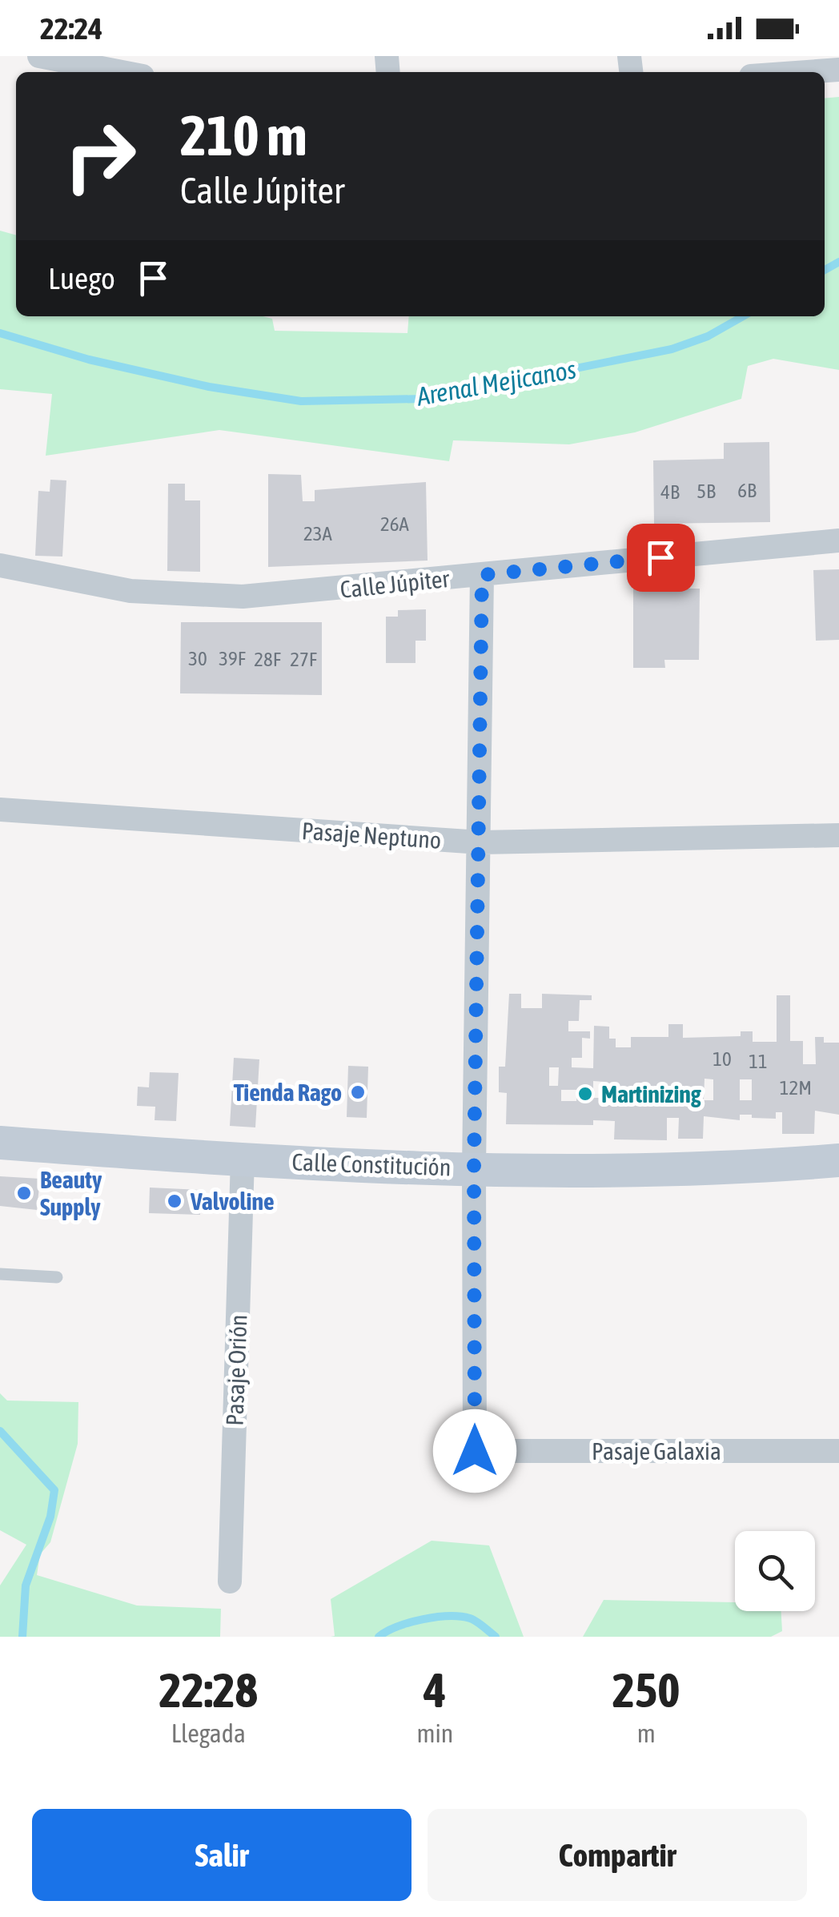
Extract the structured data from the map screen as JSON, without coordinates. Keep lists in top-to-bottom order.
{
  "streets": {
    "main road": ["Calle Constitución"],
    "street": [
      "Calle Júpiter",
      "Pasaje Neptuno",
      "Pasaje Orión",
      "Pasaje Galaxia"
    ]
  },
  "crossings": [
    ["Calle Constitución", "Pasaje Orión"],
    ["Calle Constitución", "Pasaje Galaxia"]
  ],
  "water": ["Arenal Mejicanos"],
  "places": [
    "Tienda Rago",
    "Martinizing",
    "Beauty Supply",
    "Valvoline"
  ],
  "house_numbers": [
    "6B",
    "5B",
    "4B",
    "26A",
    "23A",
    "30",
    "39F",
    "28F",
    "27F",
    "10",
    "11",
    "12M"
  ],
  "page": {
    "status": "22:24",
    "turn": ["210 m", "Calle Júpiter"],
    "then": "Luego",
    "eta": [
      "22:28",
      "Llegada",
      "4",
      "min",
      "250",
      "m"
    ],
    "buttons": ["Salir", "Compartir"]
  }
}
